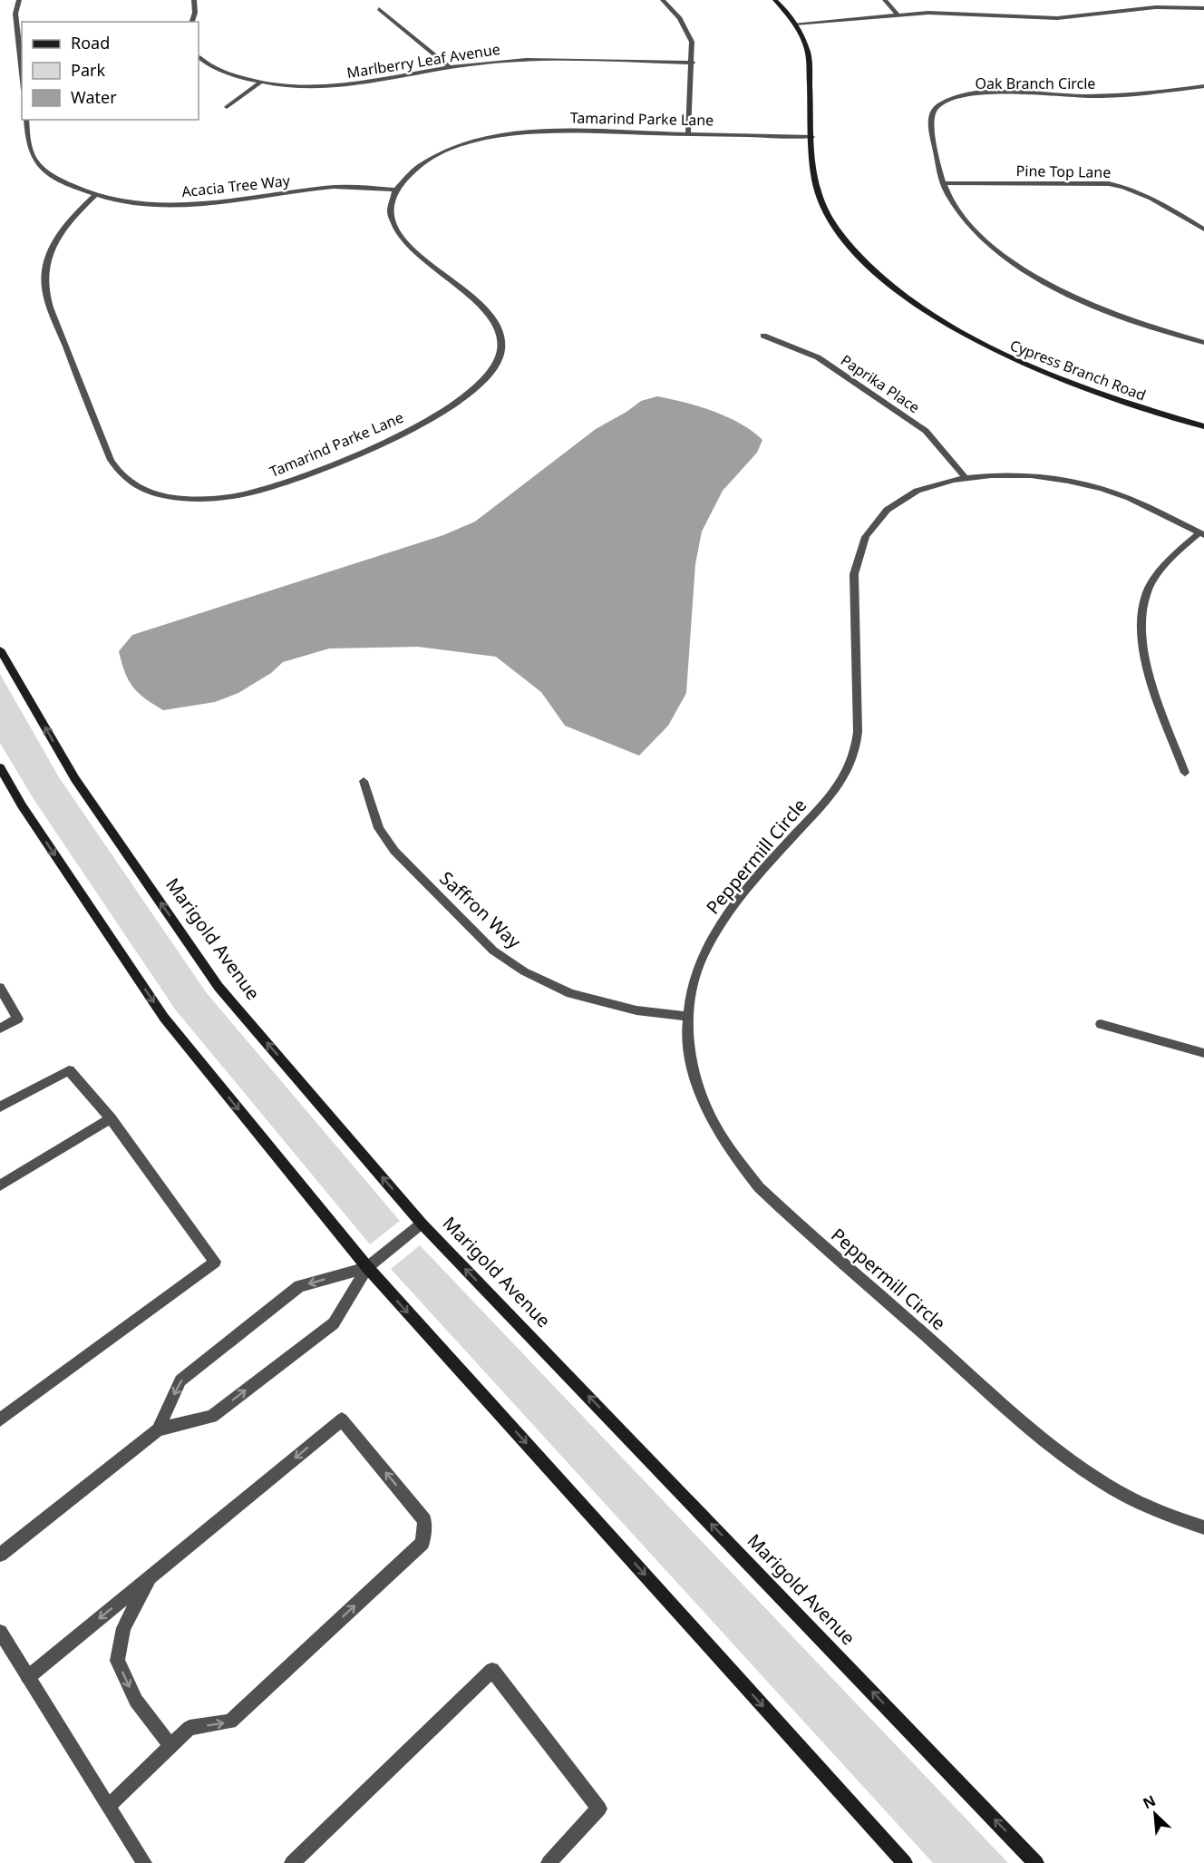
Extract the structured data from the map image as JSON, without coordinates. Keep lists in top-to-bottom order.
{
  "streets": {
    "main road": ["Cypress Branch Road", "Marigold Avenue"],
    "street": [
      "Marlberry Leaf Avenue",
      "Oak Branch Circle",
      "Tamarind Parke Lane",
      "Pine Top Lane",
      "Acacia Tree Way",
      "Paprika Place",
      "Peppermill Circle",
      "Saffron Way"
    ]
  },
  "crossings": [
    ["Oak Branch Circle", "Pine Top Lane"],
    ["Tamarind Parke Lane", "Acacia Tree Way"],
    ["Tamarind Parke Lane", "Cypress Branch Road"],
    ["Paprika Place", "Peppermill Circle"],
    ["Peppermill Circle", "Saffron Way"]
  ],
  "legend": ["Road", "Park", "Water"],
  "north": "top left"
}
